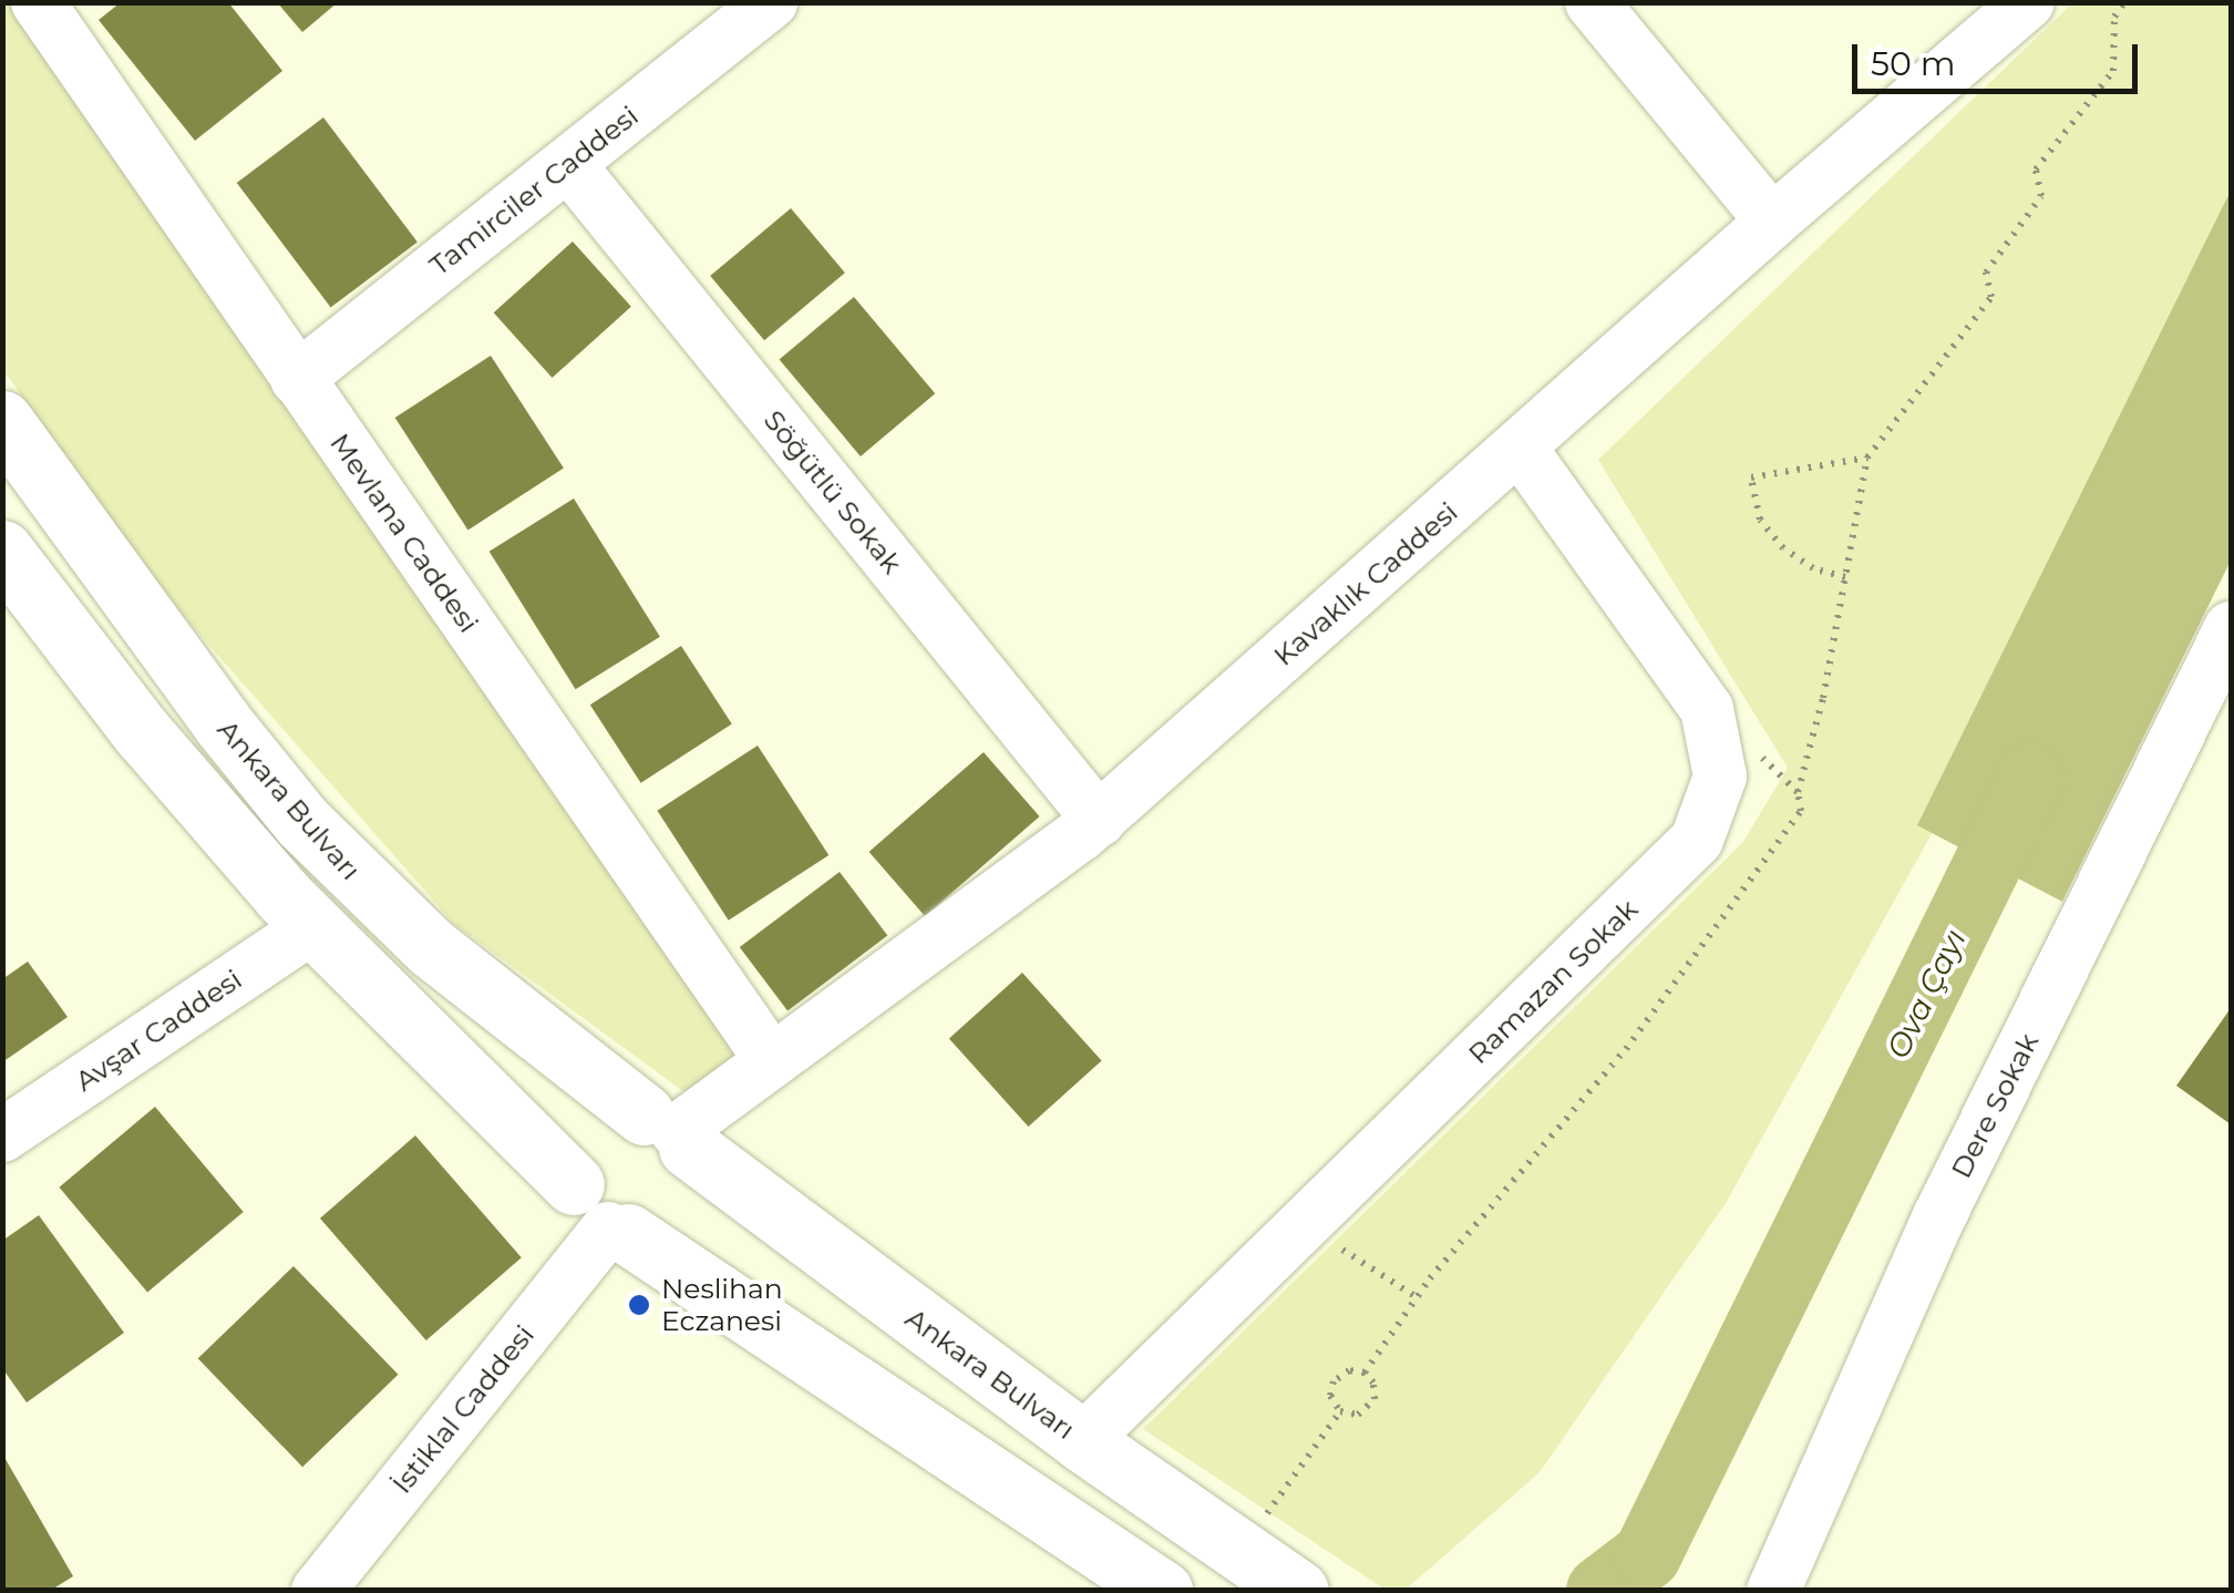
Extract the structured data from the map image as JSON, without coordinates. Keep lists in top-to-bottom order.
{
  "streets": {
    "main road": ["Ankara Bulvarı"],
    "street": [
      "Tamirciler Caddesi",
      "Söğütlü Sokak",
      "Mevlana Caddesi",
      "Kavaklık Caddesi",
      "Ramazan Sokak",
      "Avşar Caddesi",
      "Dere Sokak",
      "İstiklal Caddesi"
    ]
  },
  "crossings": [
    ["Tamirciler Caddesi", "Söğütlü Sokak"],
    ["Tamirciler Caddesi", "Mevlana Caddesi"],
    ["Söğütlü Sokak", "Kavaklık Caddesi"],
    ["Mevlana Caddesi", "Kavaklık Caddesi"],
    ["Kavaklık Caddesi", "Ankara Bulvarı"],
    ["Kavaklık Caddesi", "Ramazan Sokak"],
    ["Kavaklık Caddesi", "İstiklal Caddesi"],
    ["Ankara Bulvarı", "Ramazan Sokak"],
    ["Ankara Bulvarı", "İstiklal Caddesi"]
  ],
  "water": ["Ova Çayı"],
  "places": ["Neslihan Eczanesi"],
  "scale_bar": "50 m"
}
